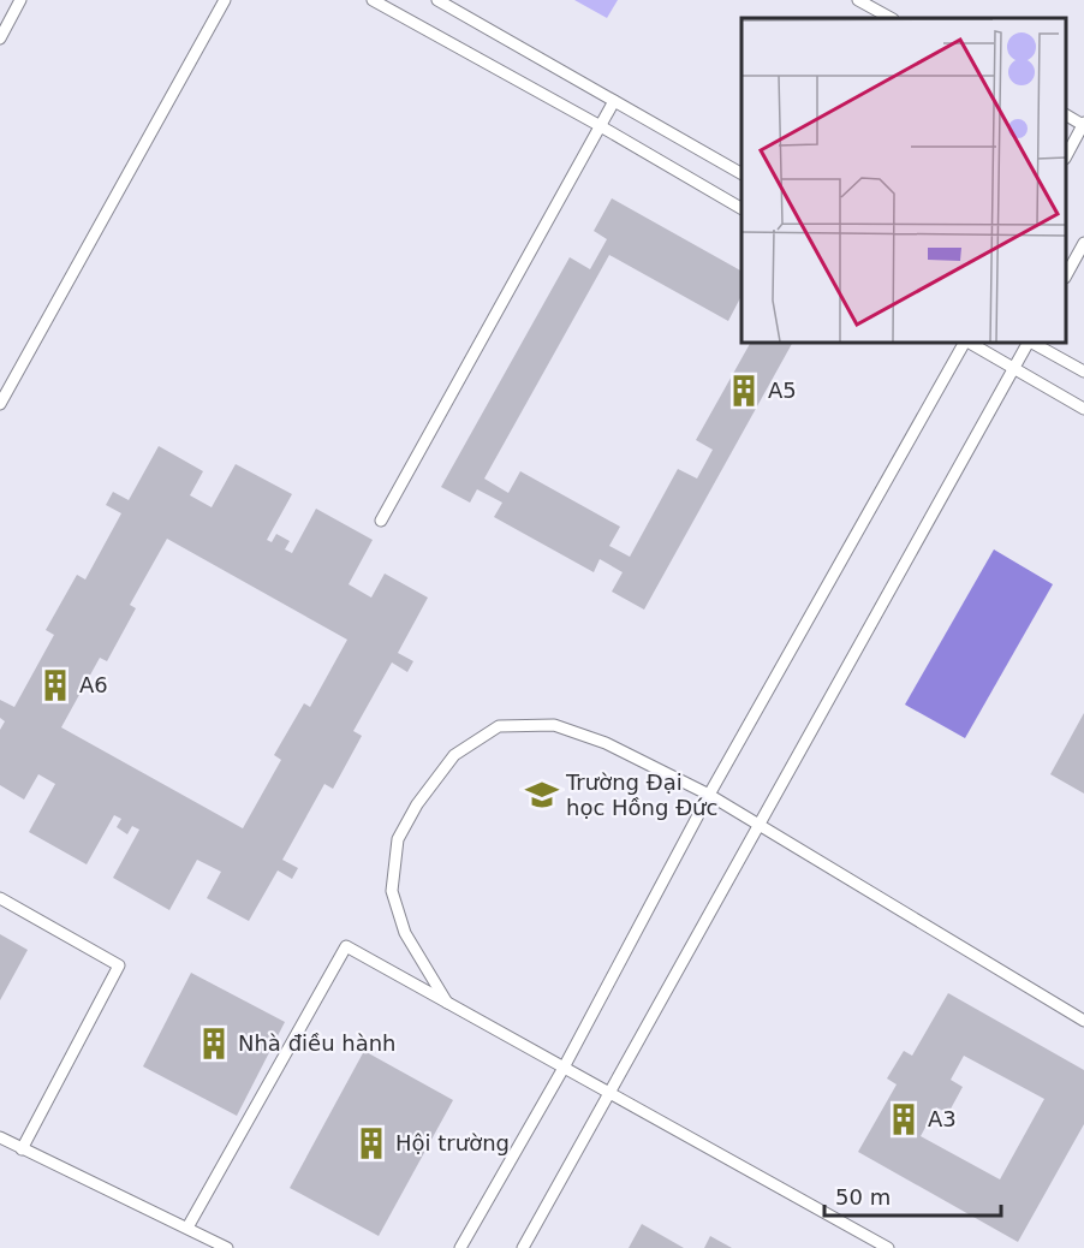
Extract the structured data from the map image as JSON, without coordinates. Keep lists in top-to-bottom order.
{
  "places": {
    "building": [
      "A5",
      "A6",
      "Nhà điều hành",
      "A3",
      "Hội trường"
    ],
    "school or university": ["Trường Đại học Hồng Đức"]
  },
  "scale_bar": "50 m"
}
